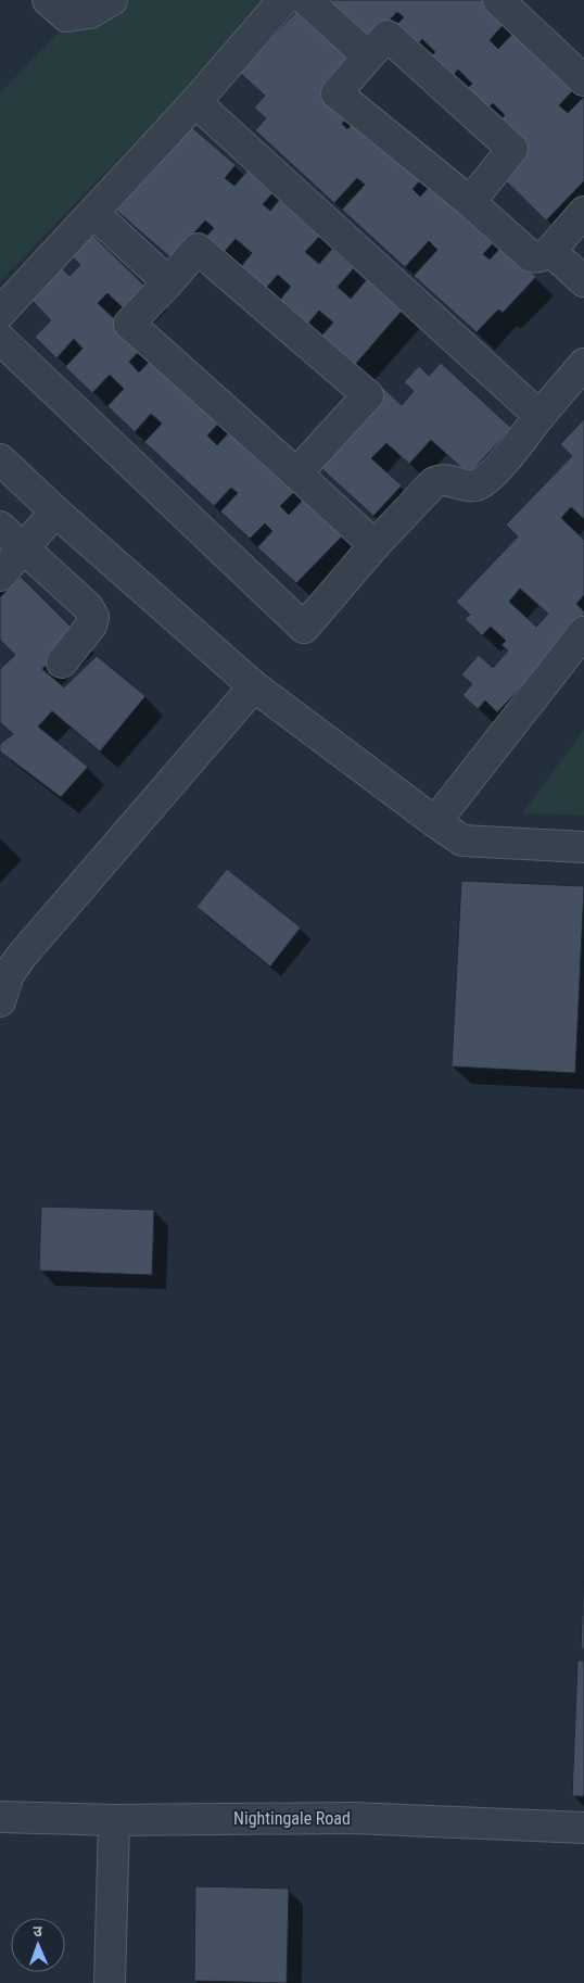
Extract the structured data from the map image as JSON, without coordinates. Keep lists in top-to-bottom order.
{
  "streets": {
    "street": ["Nightingale Road"]
  },
  "north": "top"
}
